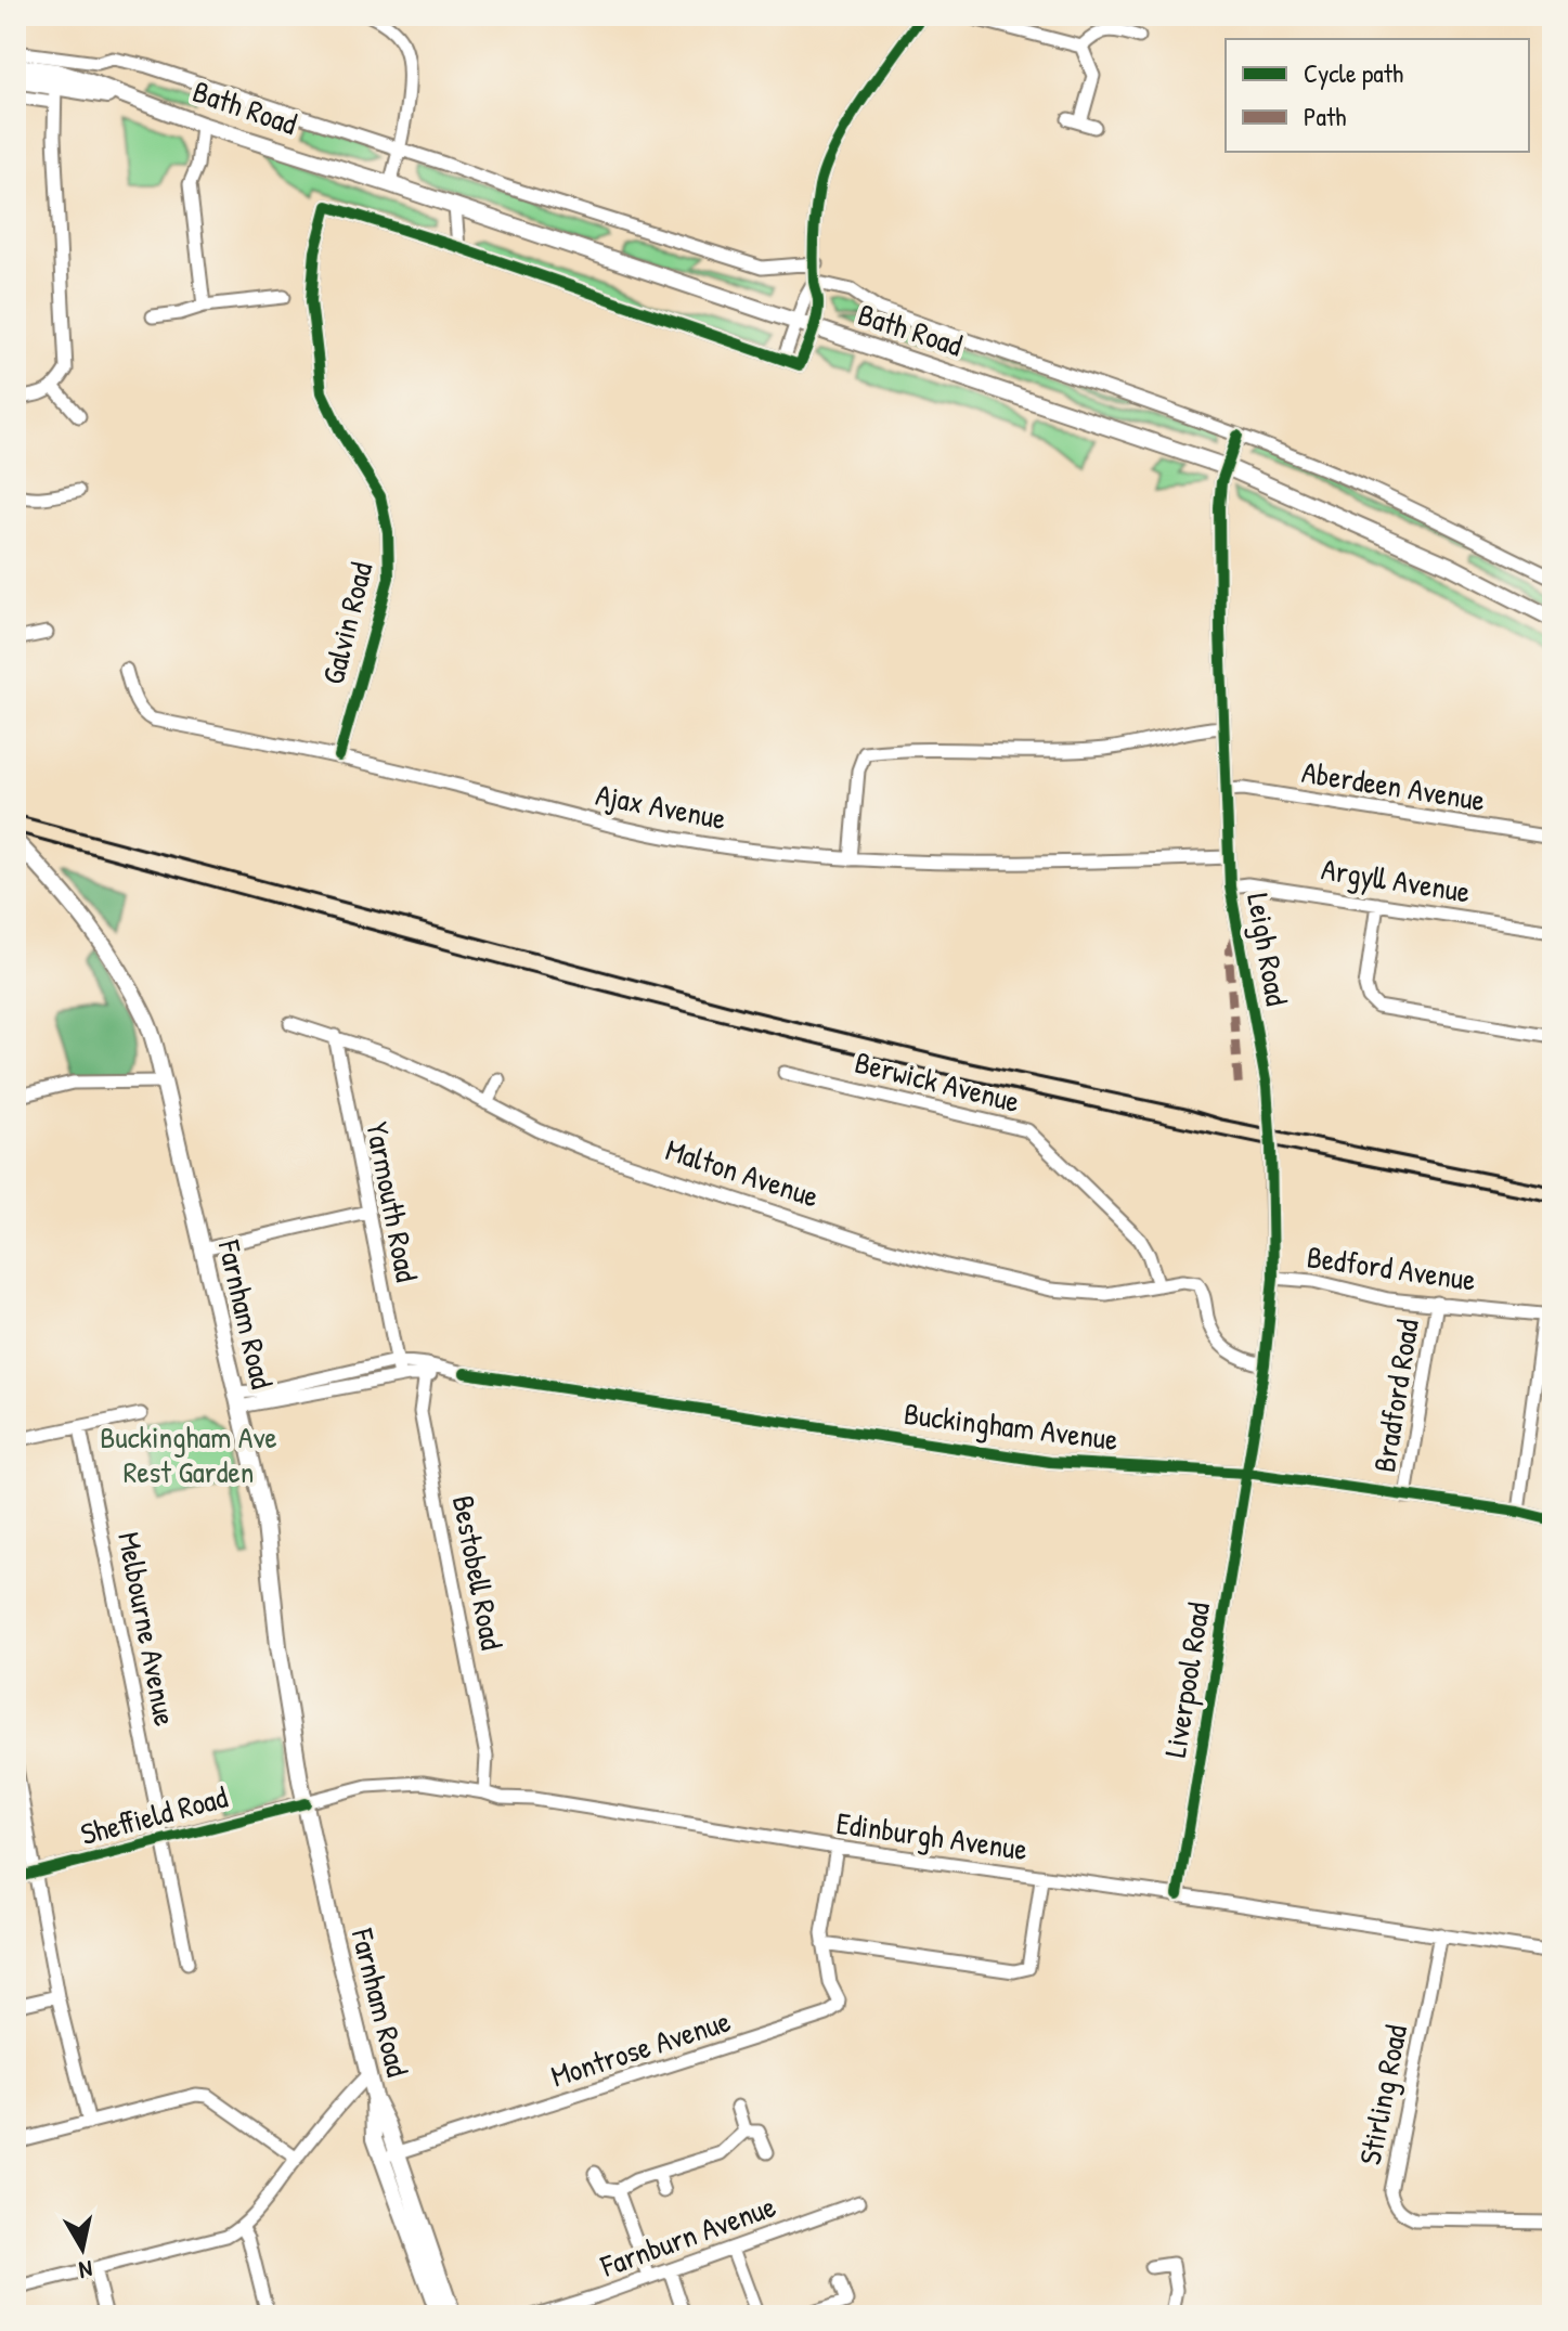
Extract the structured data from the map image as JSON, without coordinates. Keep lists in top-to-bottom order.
{
  "streets": {
    "main road": ["Bath Road", "Farnham Road"],
    "street": [
      "Galvin Road",
      "Aberdeen Avenue",
      "Ajax Avenue",
      "Argyll Avenue",
      "Leigh Road",
      "Berwick Avenue",
      "Malton Avenue",
      "Yarmouth Road",
      "Bedford Avenue",
      "Bradford Road",
      "Buckingham Avenue",
      "Bestobell Road",
      "Melbourne Avenue",
      "Liverpool Road",
      "Sheffield Road",
      "Edinburgh Avenue",
      "Montrose Avenue",
      "Stirling Road",
      "Farnburn Avenue"
    ]
  },
  "crossings": [
    ["Bath Road", "Leigh Road"],
    ["Galvin Road", "Ajax Avenue"],
    ["Aberdeen Avenue", "Leigh Road"],
    ["Ajax Avenue", "Leigh Road"],
    ["Argyll Avenue", "Leigh Road"],
    ["Leigh Road", "Malton Avenue"],
    ["Leigh Road", "Bedford Avenue"],
    ["Leigh Road", "Buckingham Avenue"],
    ["Leigh Road", "Liverpool Road"],
    ["Berwick Avenue", "Malton Avenue"],
    ["Malton Avenue", "Yarmouth Road"],
    ["Yarmouth Road", "Buckingham Avenue"],
    ["Bedford Avenue", "Bradford Road"],
    ["Farnham Road", "Buckingham Avenue"],
    ["Farnham Road", "Sheffield Road"],
    ["Farnham Road", "Edinburgh Avenue"],
    ["Farnham Road", "Montrose Avenue"],
    ["Bradford Road", "Buckingham Avenue"],
    ["Buckingham Avenue", "Bestobell Road"],
    ["Buckingham Avenue", "Liverpool Road"],
    ["Bestobell Road", "Edinburgh Avenue"],
    ["Melbourne Avenue", "Sheffield Road"],
    ["Liverpool Road", "Edinburgh Avenue"],
    ["Sheffield Road", "Edinburgh Avenue"],
    ["Edinburgh Avenue", "Montrose Avenue"],
    ["Edinburgh Avenue", "Stirling Road"]
  ],
  "parks": ["Buckingham Ave Rest Garden"],
  "legend": ["Cycle path", "Path"],
  "north": "bottom"
}
